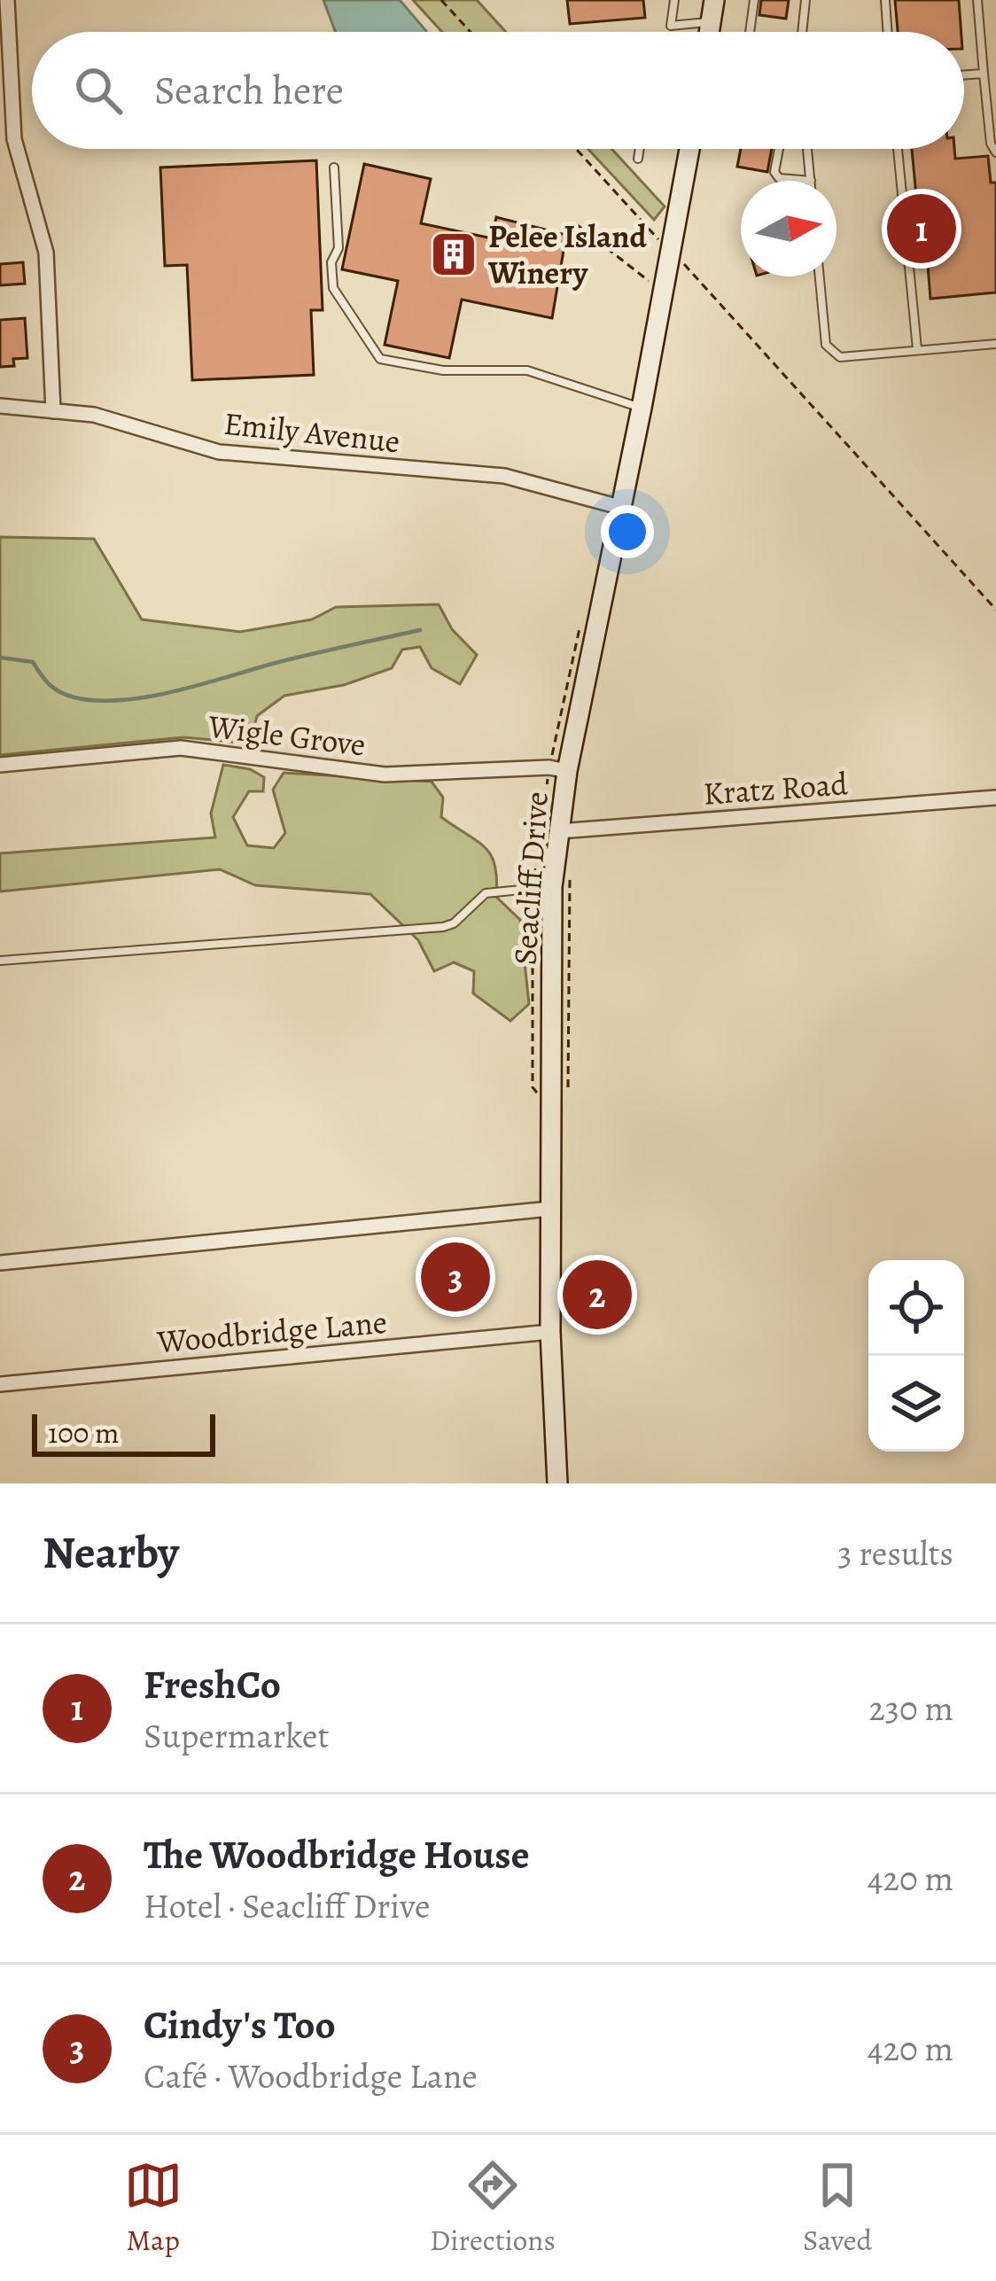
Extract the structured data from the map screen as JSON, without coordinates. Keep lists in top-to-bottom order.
{
  "streets": {
    "main road": ["Seacliff Drive"],
    "street": [
      "Emily Avenue",
      "Wigle Grove",
      "Kratz Road",
      "Woodbridge Lane"
    ]
  },
  "crossings": [
    ["Emily Avenue", "Seacliff Drive"],
    ["Wigle Grove", "Seacliff Drive"],
    ["Kratz Road", "Seacliff Drive"],
    ["Seacliff Drive", "Woodbridge Lane"]
  ],
  "places": {
    "building": ["Pelee Island Winery"]
  },
  "scale_bar": "100 m",
  "north": "right",
  "page": {
    "search": "Search here",
    "pins": ["1", "3", "2"],
    "scale": "100 m",
    "heading": ["Nearby", "3 results"],
    "list": [
      {
        "mark": "1",
        "name": "FreshCo",
        "note": "Supermarket",
        "value": "230 m"
      },
      {
        "mark": "2",
        "name": "The Woodbridge House",
        "note": "Hotel · Seacliff Drive",
        "value": "420 m"
      },
      {
        "mark": "3",
        "name": "Cindy's Too",
        "note": "Café · Woodbridge Lane",
        "value": "420 m"
      }
    ],
    "nav": ["Map", "Directions", "Saved"]
  }
}
